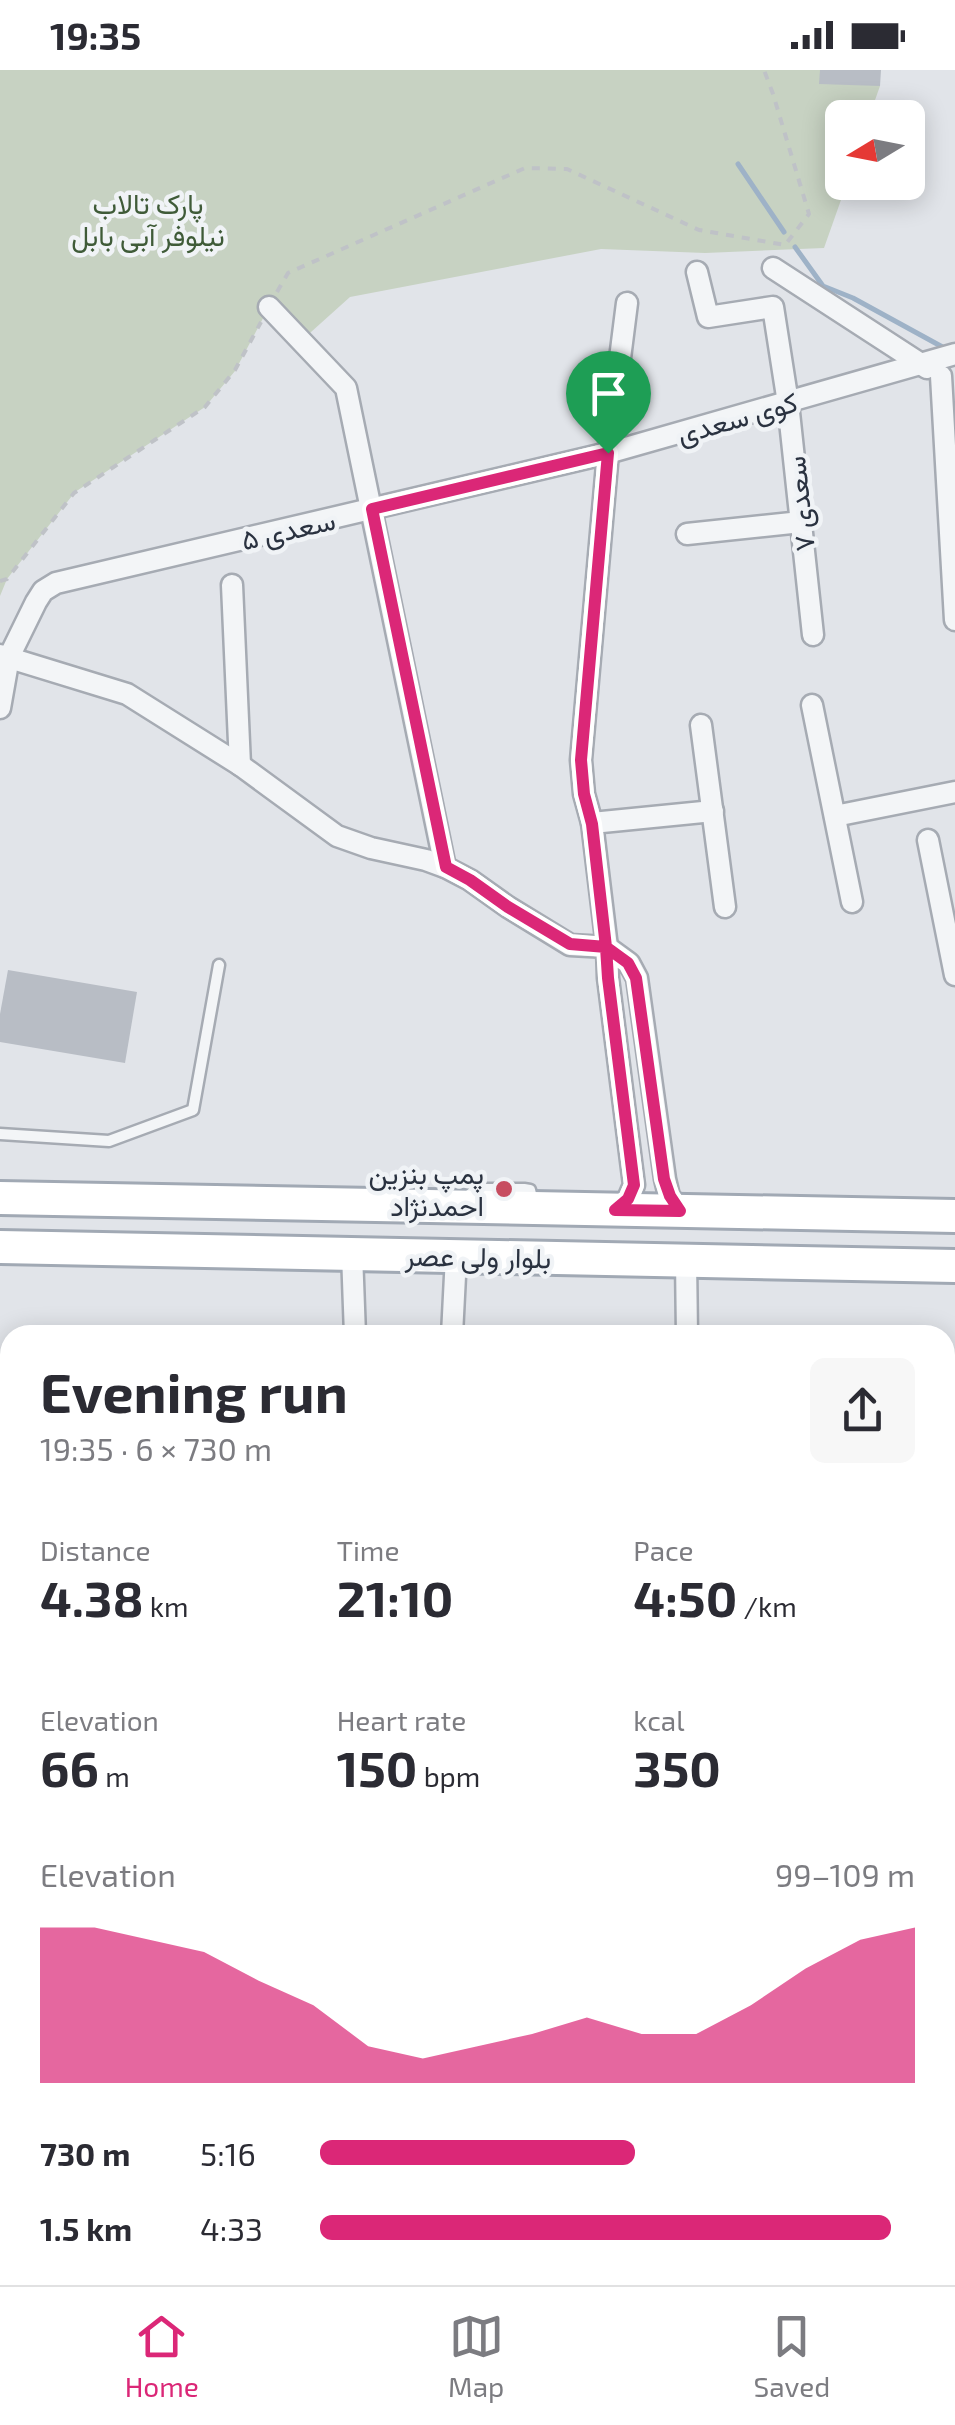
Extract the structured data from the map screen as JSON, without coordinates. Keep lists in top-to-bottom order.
{
  "streets": {
    "main road": ["بلوار ولی عصر"],
    "street": ["کوی سعدی", "سعدی ۷", "سعدی ۵"]
  },
  "crossings": [
    ["کوی سعدی", "سعدی ۷"],
    ["کوی سعدی", "سعدی ۵"]
  ],
  "parks": ["پارک تالاب نیلوفر آبی بابل"],
  "places": ["پمپ بنزین احمدنژاد"],
  "north": "left",
  "page": {
    "status": "19:35",
    "heading": ["Evening run", "19:35 · 6 × 730 m"],
    "stats": [
      ["Distance", "4.38 km"],
      ["Time", "21:10"],
      ["Pace", "4:50 /km"],
      ["Elevation", "66 m"],
      ["Heart rate", "150 bpm"],
      ["kcal", "350"]
    ],
    "chart": ["Elevation", "99–109 m"],
    "list": [
      {
        "name": "730 m",
        "note": "5:16"
      },
      {
        "name": "1.5 km",
        "note": "4:33"
      }
    ],
    "tabs": ["Home", "Map", "Saved"]
  }
}
